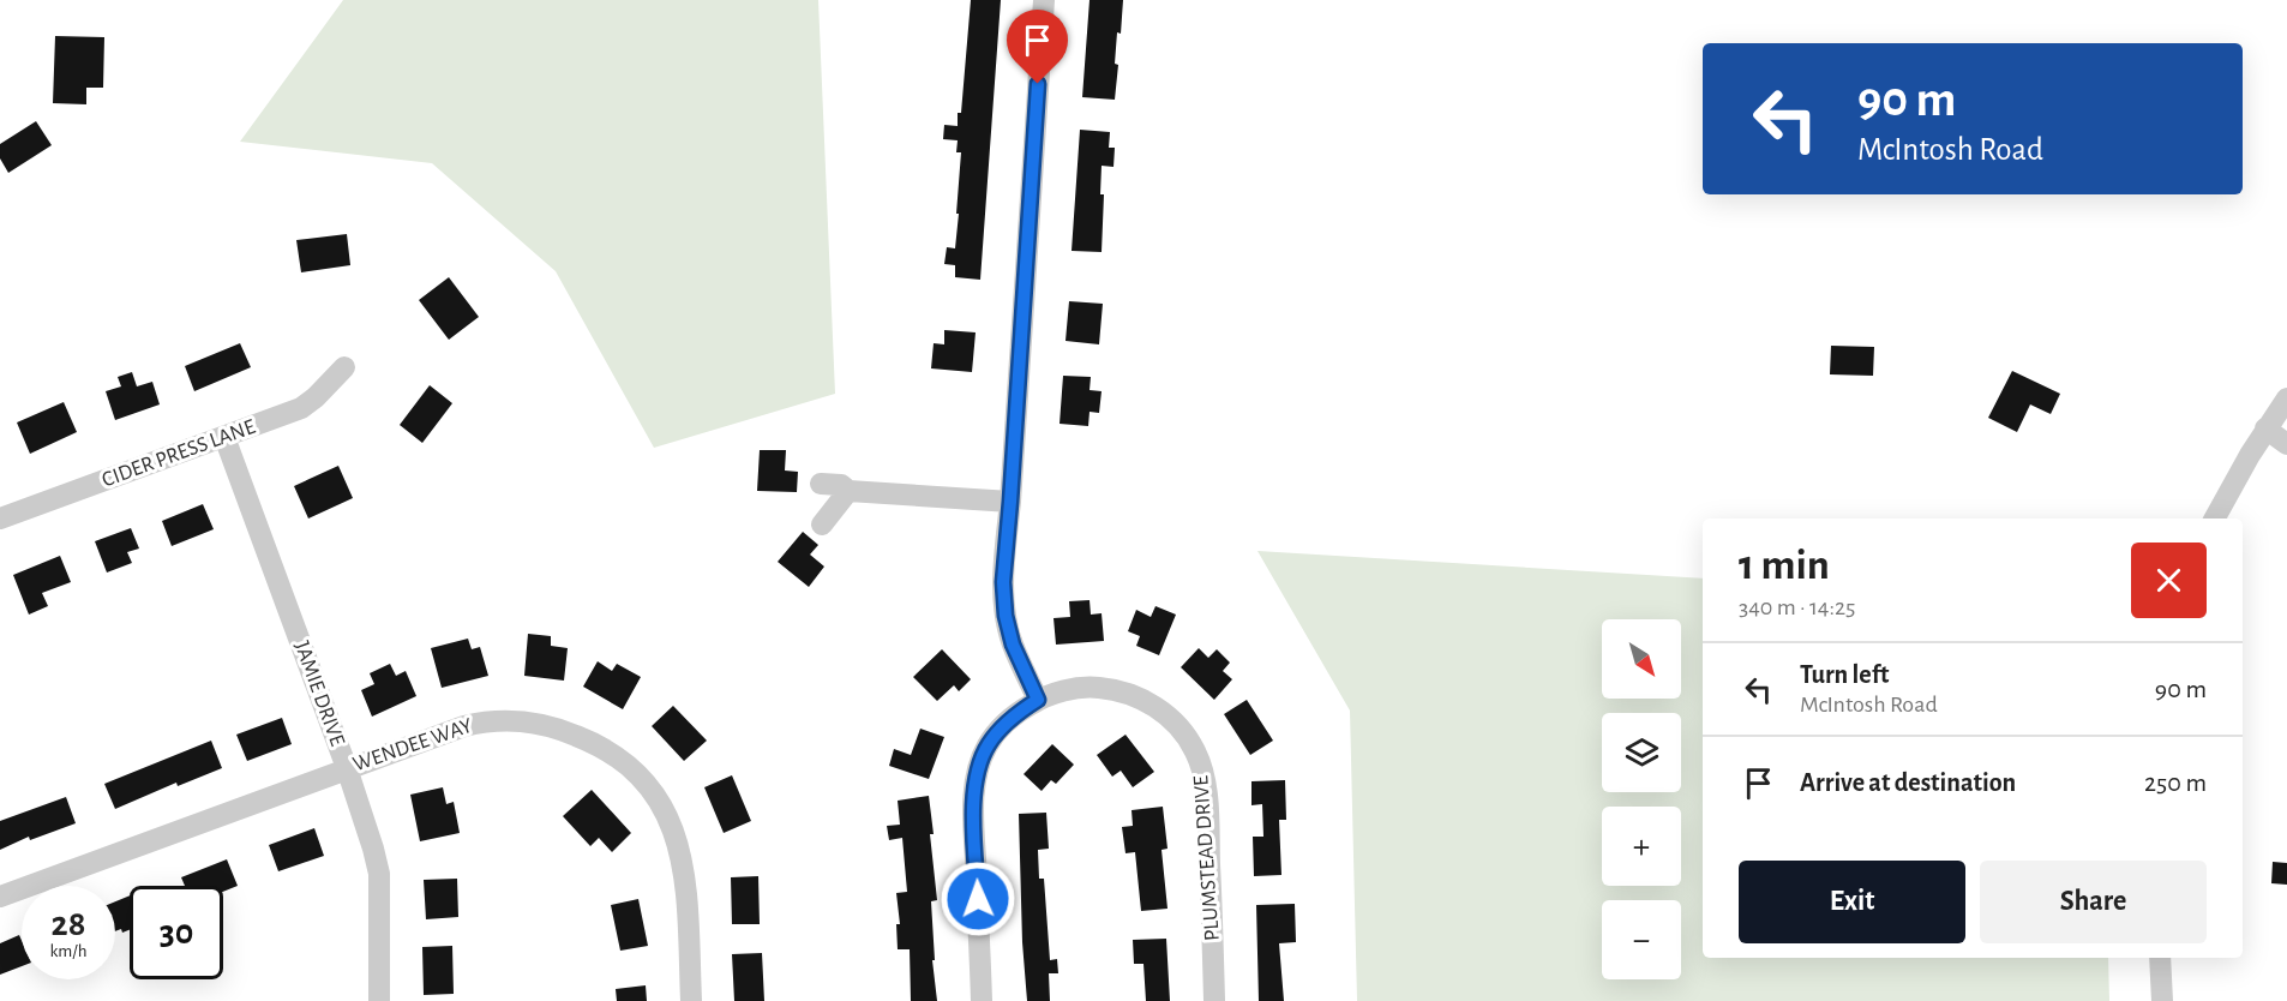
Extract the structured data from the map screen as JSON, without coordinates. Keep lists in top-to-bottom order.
{
  "streets": {
    "street": [
      "CIDER PRESS LANE",
      "JAMIE DRIVE",
      "WENDEE WAY",
      "PLUMSTEAD DRIVE"
    ]
  },
  "crossings": [
    ["CIDER PRESS LANE", "JAMIE DRIVE"],
    ["JAMIE DRIVE", "WENDEE WAY"]
  ],
  "north": "bottom right",
  "page": {
    "turn": ["90 m", "McIntosh Road"],
    "heading": ["1 min", "340 m · 14:25"],
    "map_buttons": ["+", "−"],
    "list": [
      {
        "name": "Turn left",
        "note": "McIntosh Road",
        "value": "90 m"
      },
      {
        "name": "Arrive at destination",
        "value": "250 m"
      }
    ],
    "buttons": ["Exit", "Share"],
    "speed": "28 km/h",
    "limit": "30"
  }
}
